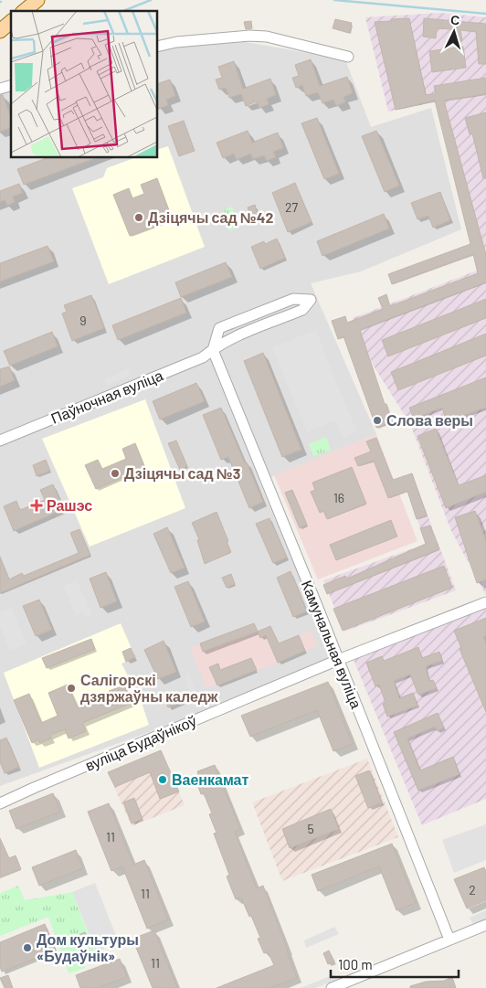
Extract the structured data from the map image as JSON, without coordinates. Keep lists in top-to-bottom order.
{
  "streets": {
    "street": ["Паўночная вуліца", "Камунальная вуліца", "вуліца Будаўнікоў"]
  },
  "crossings": [
    ["Паўночная вуліца", "Камунальная вуліца"],
    ["Камунальная вуліца", "вуліца Будаўнікоў"]
  ],
  "places": {
    "other": [
      "Дзіцячы сад №42",
      "Слова веры",
      "Дзіцячы сад №3",
      "Салігорскі дзяржаўны каледж",
      "Ваенкамат",
      "Дом культуры «Будаўнік»"
    ],
    "health": ["Рашэс"]
  },
  "house_numbers": [
    "27",
    "9",
    "16",
    "5",
    "11",
    "2",
    "11",
    "11"
  ],
  "scale_bar": "100 m",
  "north": "top"
}
